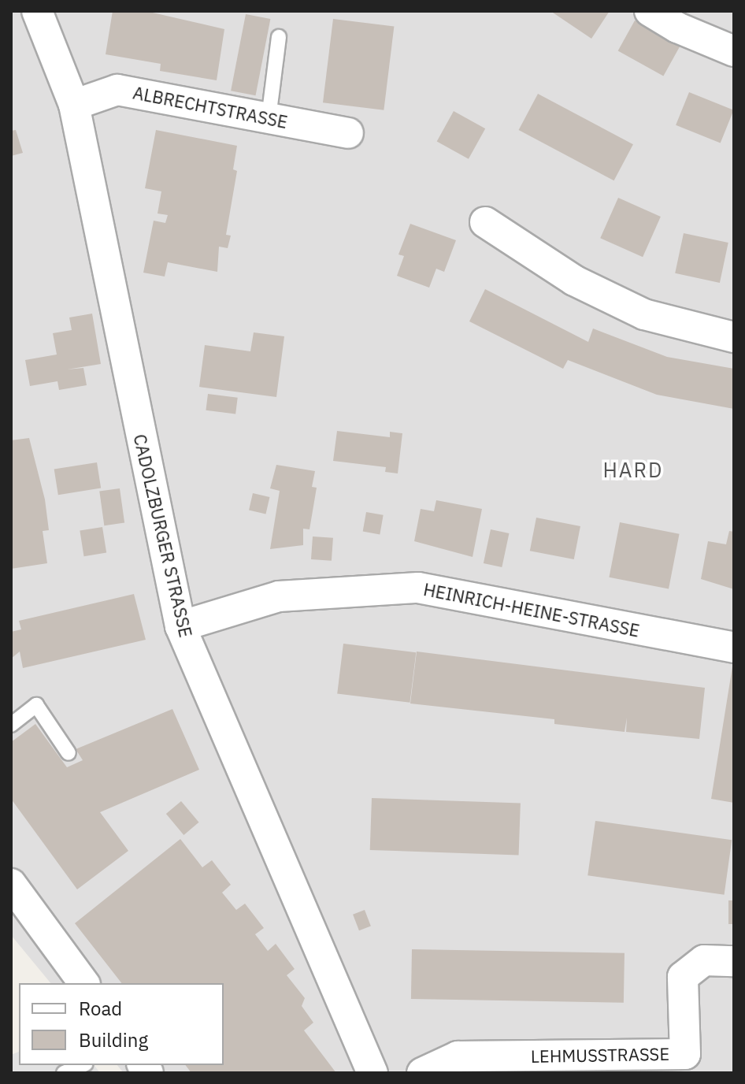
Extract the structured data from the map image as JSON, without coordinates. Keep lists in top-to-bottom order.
{
  "streets": {
    "street": [
      "ALBRECHTSTRASSE",
      "CADOLZBURGER STRASSE",
      "HEINRICH-HEINE-STRASSE",
      "LEHMUSSTRASSE"
    ]
  },
  "crossings": [
    ["ALBRECHTSTRASSE", "CADOLZBURGER STRASSE"],
    ["CADOLZBURGER STRASSE", "HEINRICH-HEINE-STRASSE"]
  ],
  "districts": ["HARD"],
  "legend": ["Road", "Building"]
}
